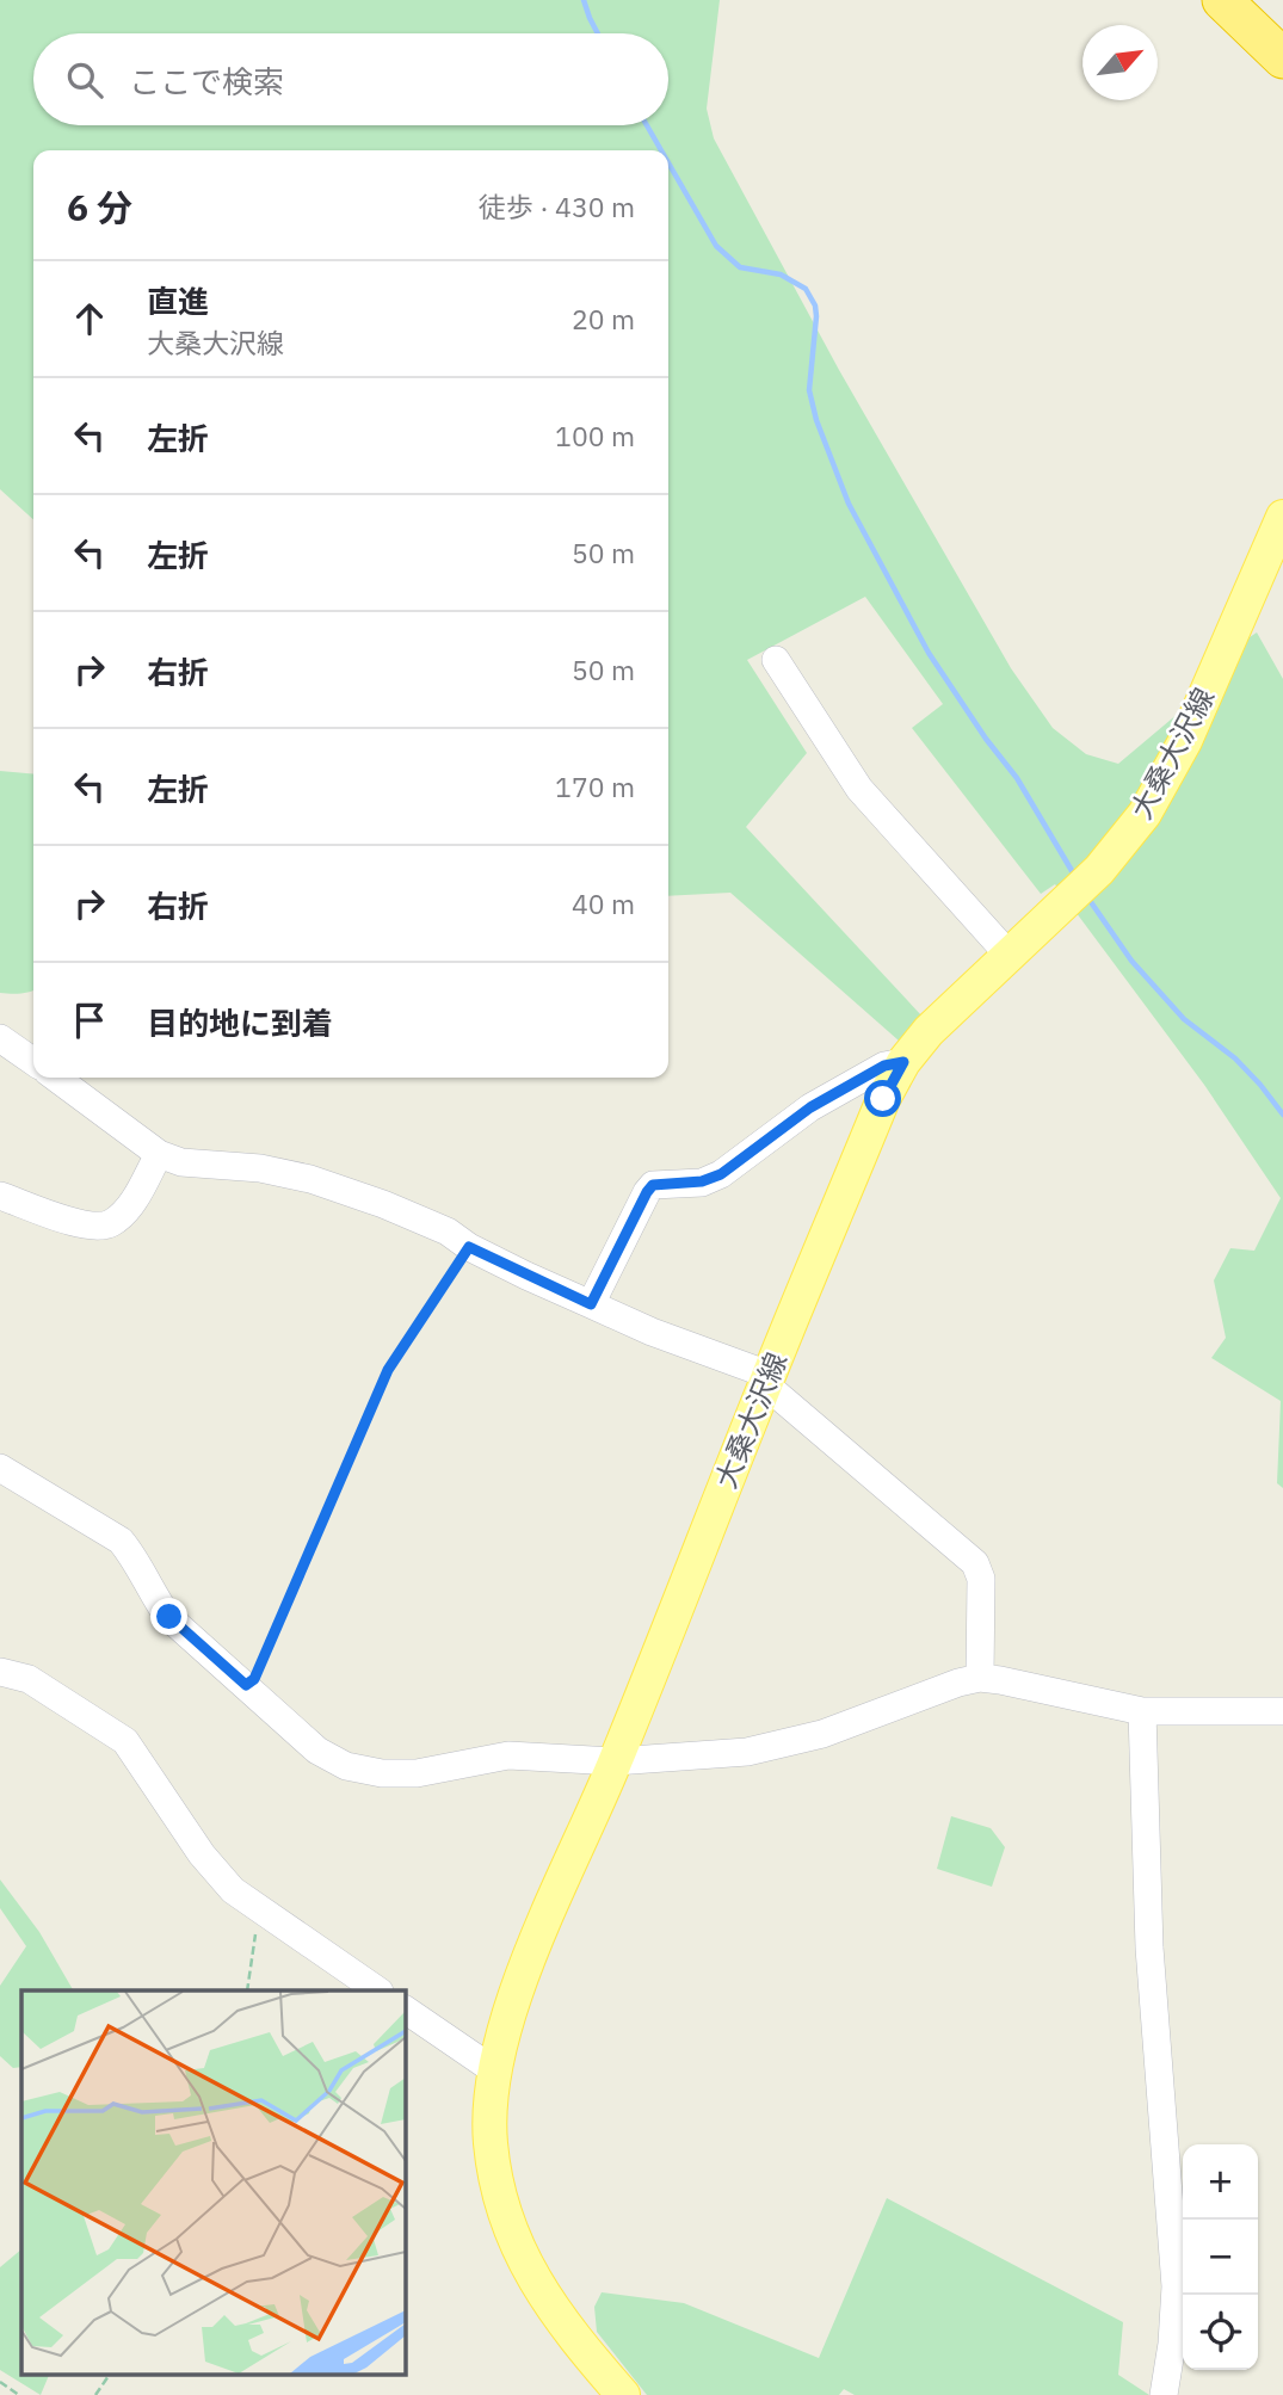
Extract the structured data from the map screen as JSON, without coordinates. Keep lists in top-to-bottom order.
{
  "streets": {
    "main road": ["大桑大沢線"]
  },
  "north": "top right",
  "page": {
    "search": "ここで検索",
    "heading": ["6 分", "徒歩 · 430 m"],
    "list": [
      ["直進", "大桑大沢線", "20 m"],
      ["左折", "100 m"],
      ["左折", "50 m"],
      ["右折", "50 m"],
      ["左折", "170 m"],
      ["右折", "40 m"],
      "目的地に到着"
    ],
    "map_buttons": ["+", "−"]
  }
}
